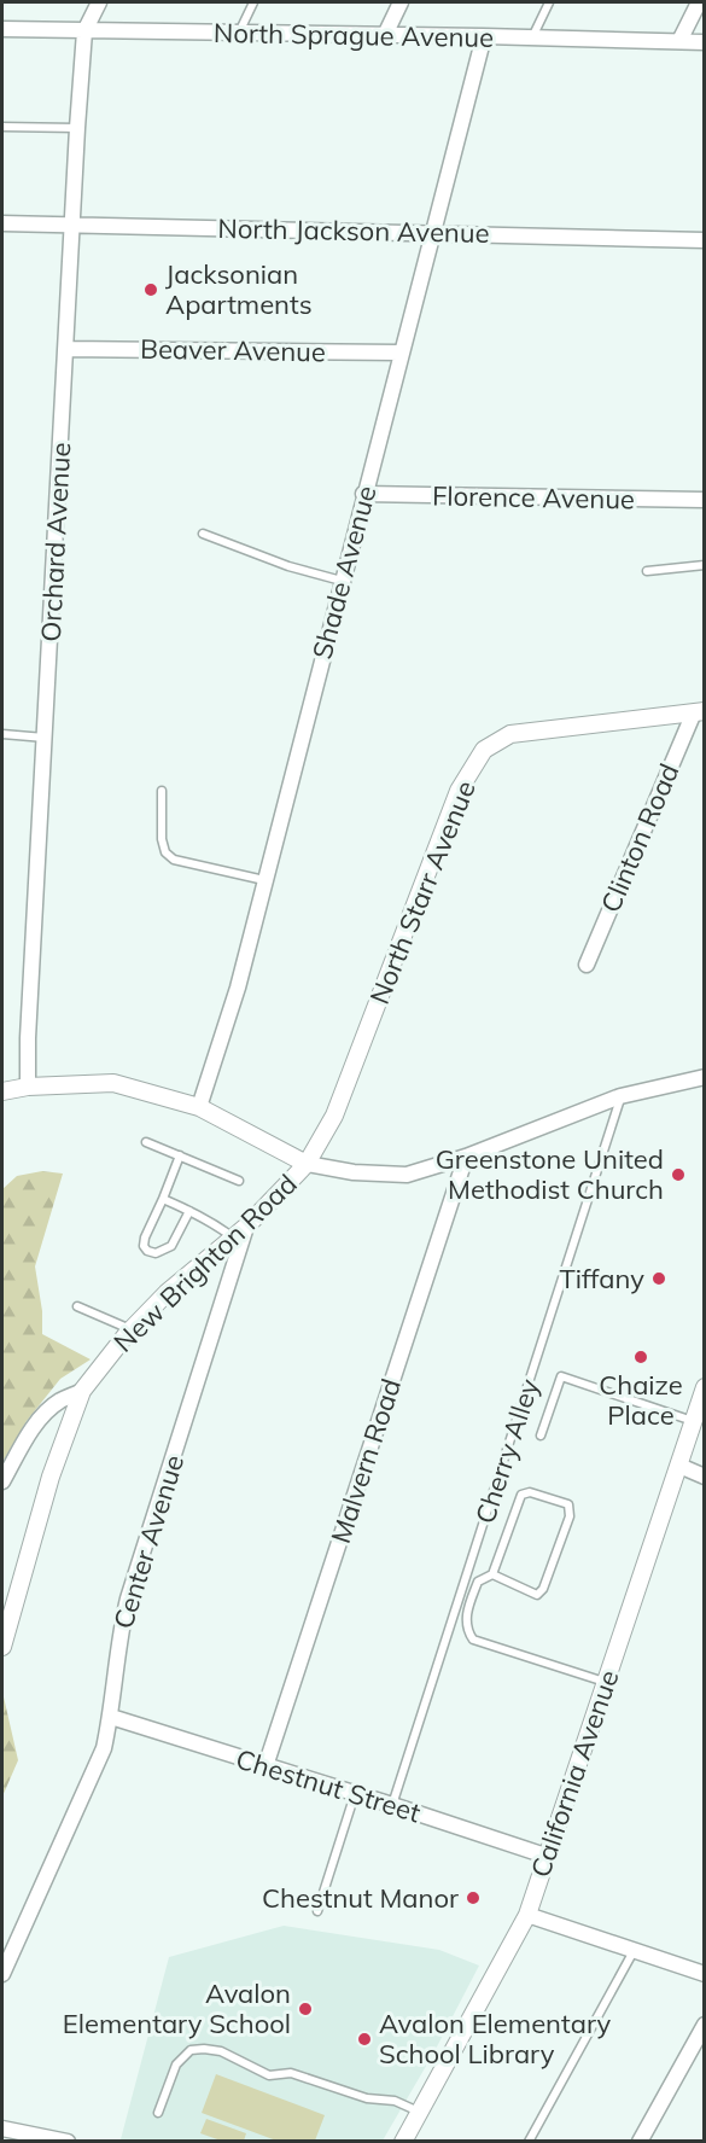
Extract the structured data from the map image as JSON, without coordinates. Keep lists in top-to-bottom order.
{
  "streets": {
    "street": [
      "North Sprague Avenue",
      "North Jackson Avenue",
      "Beaver Avenue",
      "Florence Avenue",
      "Orchard Avenue",
      "Shade Avenue",
      "Clinton Road",
      "North Starr Avenue",
      "New Brighton Road",
      "Malvern Road",
      "Center Avenue",
      "California Avenue",
      "Chestnut Street"
    ],
    "lane": ["Cherry Alley"]
  },
  "crossings": [
    ["North Sprague Avenue", "Orchard Avenue"],
    ["North Sprague Avenue", "Shade Avenue"],
    ["North Jackson Avenue", "Orchard Avenue"],
    ["North Jackson Avenue", "Shade Avenue"],
    ["Beaver Avenue", "Orchard Avenue"],
    ["Beaver Avenue", "Shade Avenue"],
    ["Florence Avenue", "Shade Avenue"],
    ["Clinton Road", "North Starr Avenue"],
    ["North Starr Avenue", "New Brighton Road"],
    ["New Brighton Road", "Center Avenue"],
    ["Cherry Alley", "Chestnut Street"],
    ["Malvern Road", "Chestnut Street"],
    ["Center Avenue", "Chestnut Street"],
    ["California Avenue", "Chestnut Street"]
  ],
  "places": [
    "Jacksonian Apartments",
    "Greenstone United Methodist Church",
    "Tiffany",
    "Chaize Place",
    "Chestnut Manor",
    "Avalon Elementary School",
    "Avalon Elementary School Library"
  ]
}
